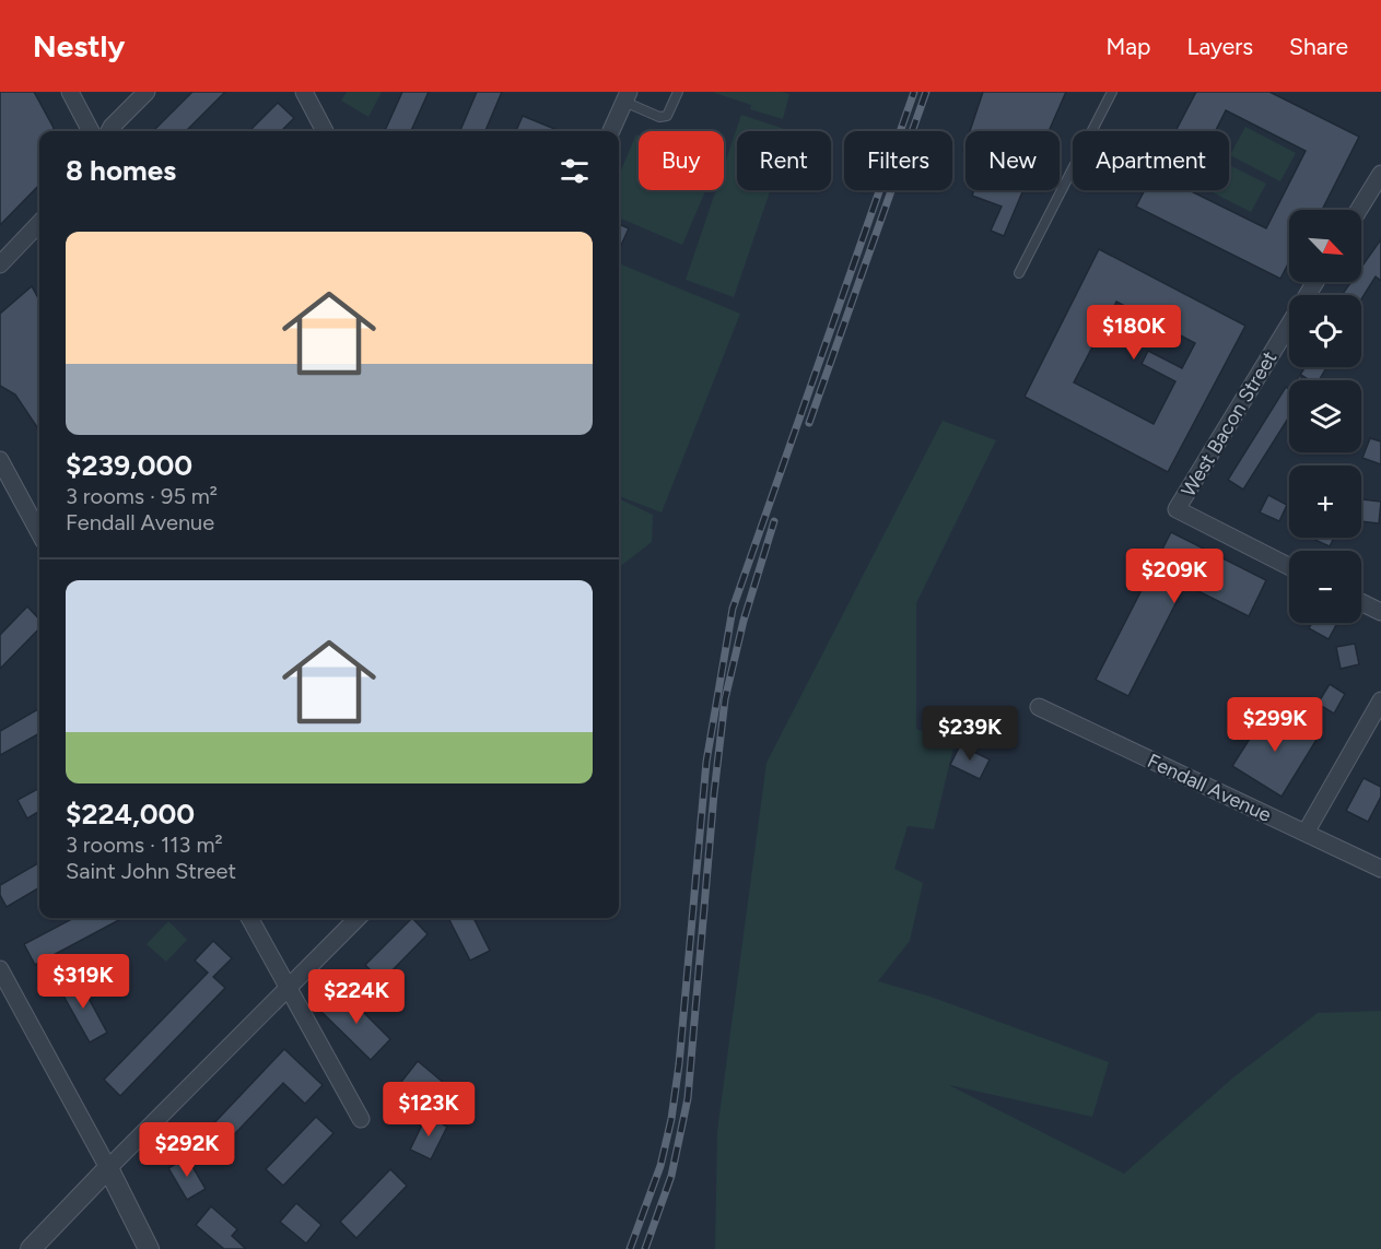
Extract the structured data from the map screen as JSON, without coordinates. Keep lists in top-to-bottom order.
{
  "streets": {
    "street": ["West Bacon Street", "Fendall Avenue"]
  },
  "north": "bottom right",
  "page": {
    "header": "Nestly",
    "nav": ["Map", "Layers", "Share"],
    "chip": [
      "Buy",
      "Rent",
      "Filters",
      "New",
      "Apartment"
    ],
    "heading": "8 homes",
    "map_buttons": ["+", "−"],
    "list": [
      {
        "name": "$239,000",
        "note": "3 rooms · 95 m² · Fendall Avenue"
      },
      {
        "name": "$224,000",
        "note": "3 rooms · 113 m² · Saint John Street"
      }
    ],
    "price": [
      "$180K",
      "$209K",
      "$299K",
      "$239K",
      "$319K",
      "$224K",
      "$123K",
      "$292K"
    ]
  }
}
